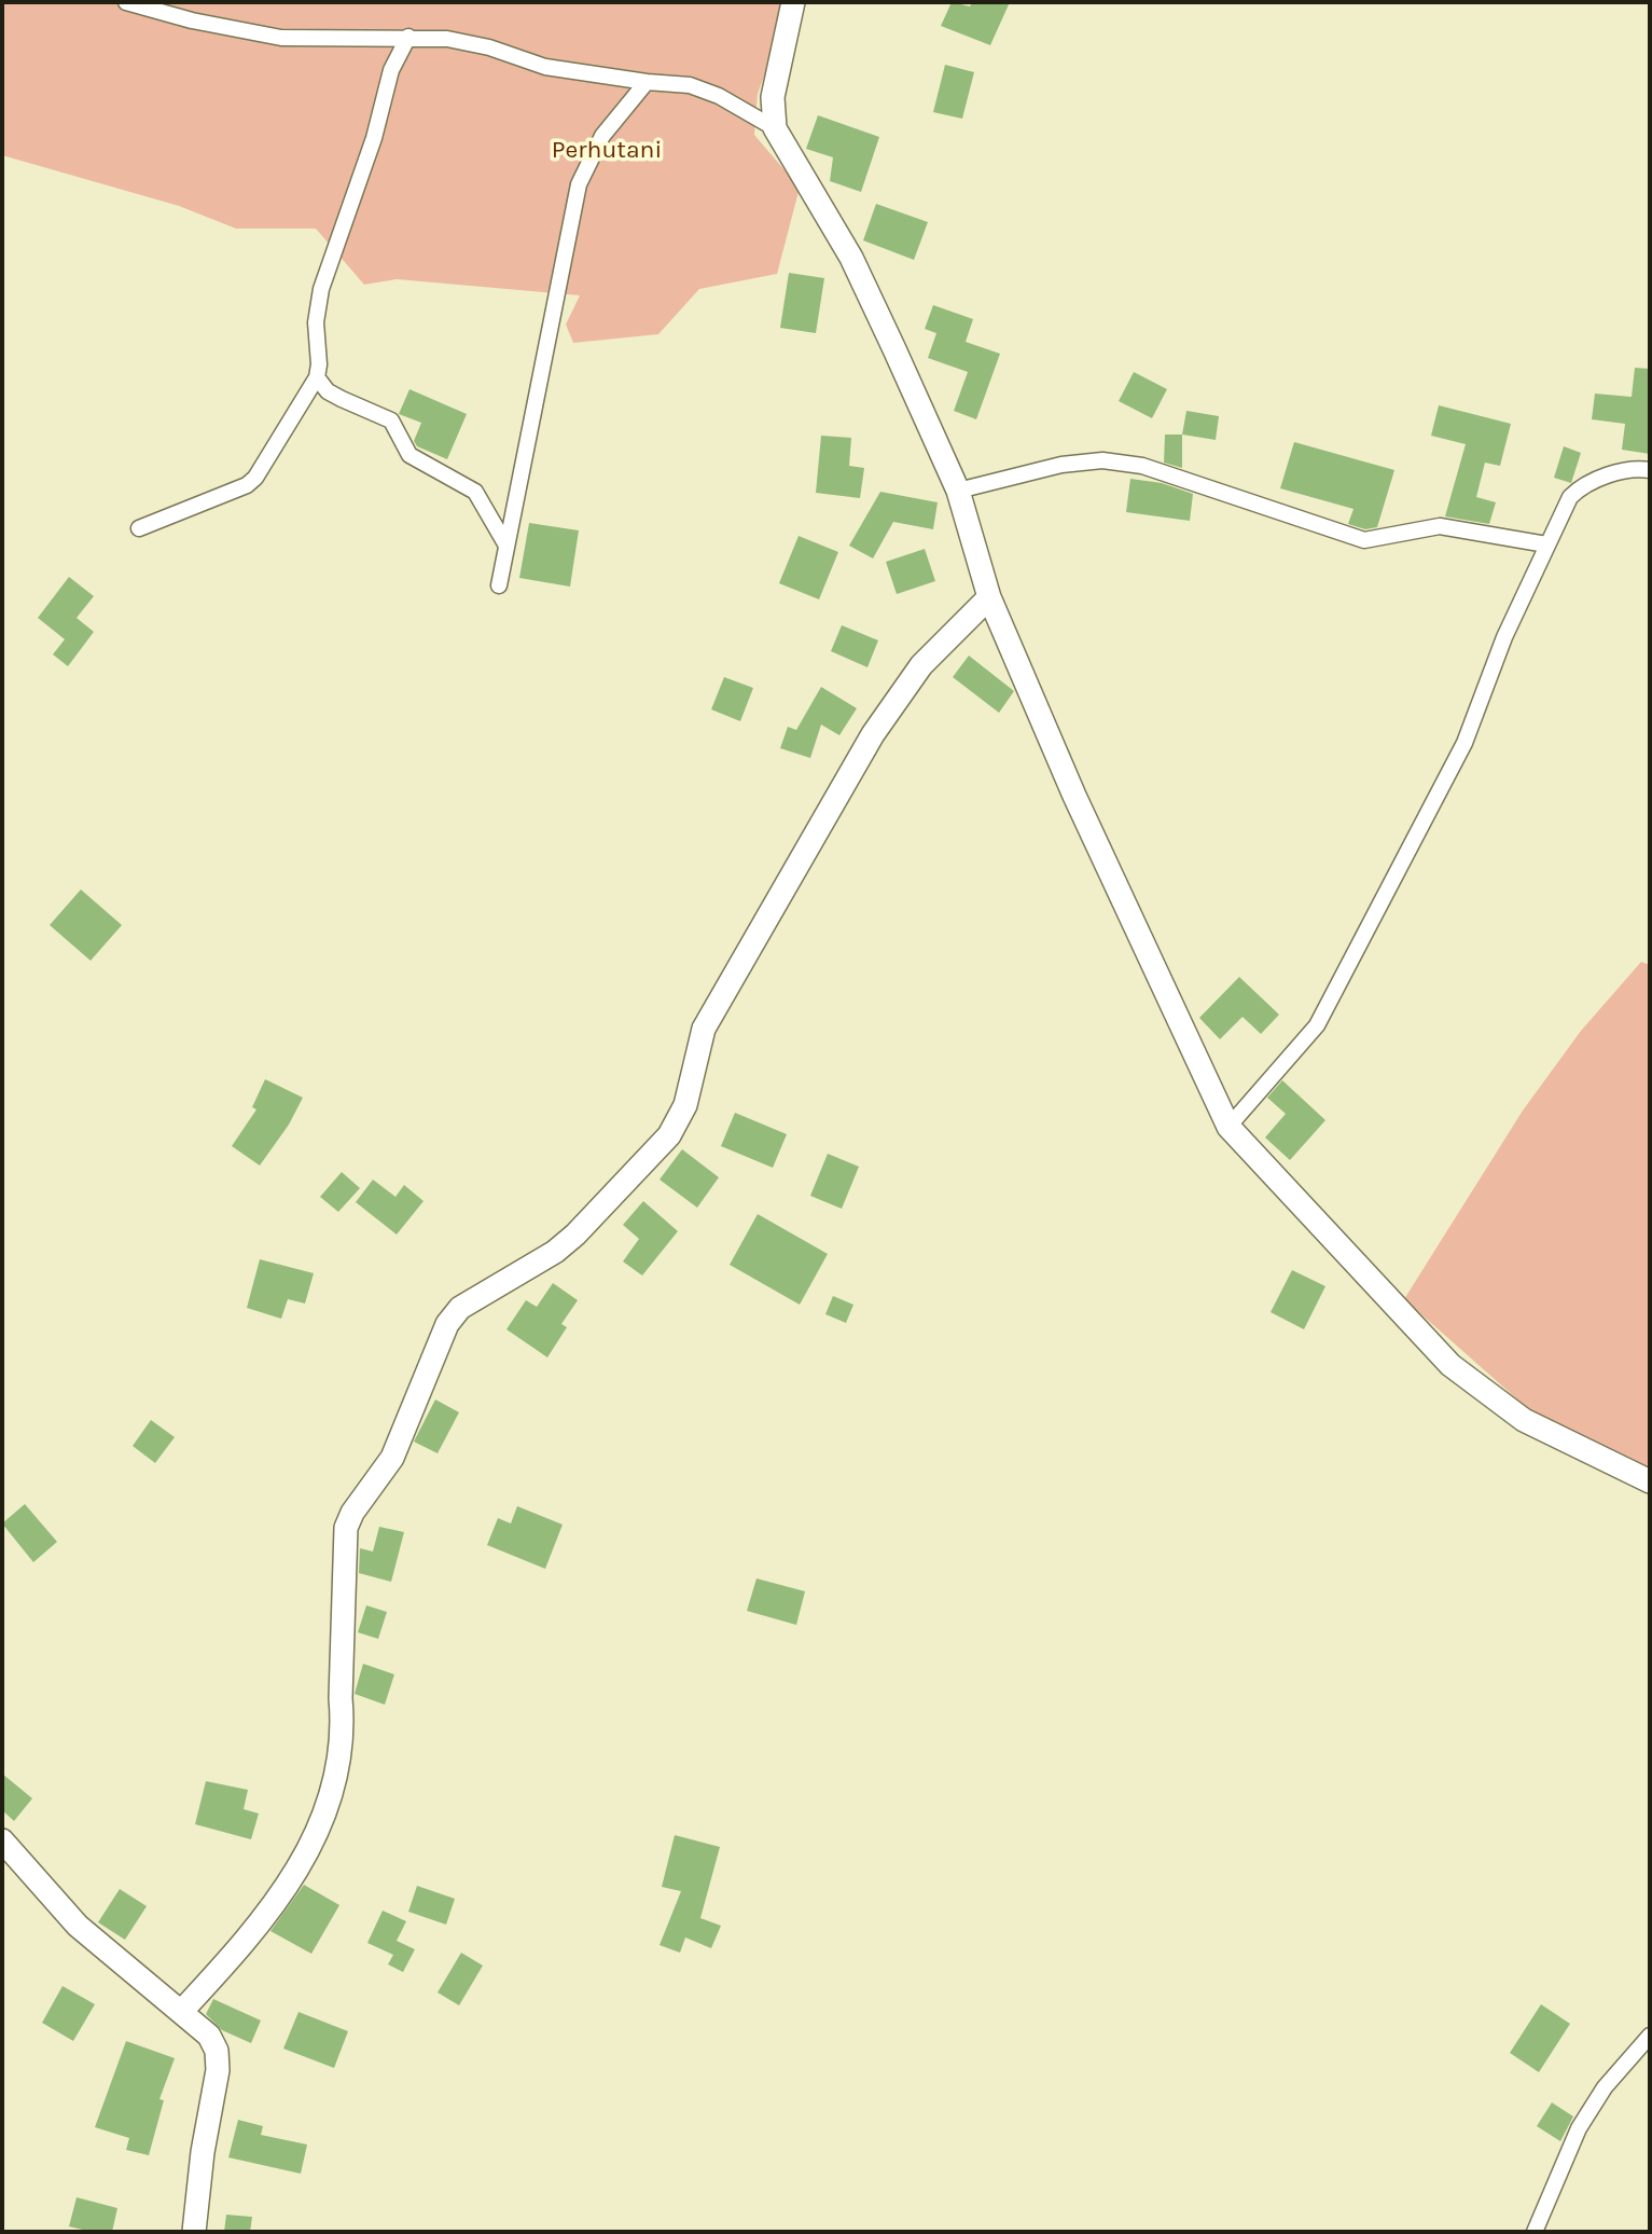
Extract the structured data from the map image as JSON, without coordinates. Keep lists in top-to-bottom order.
{
  "parks": ["Perhutani"]
}
